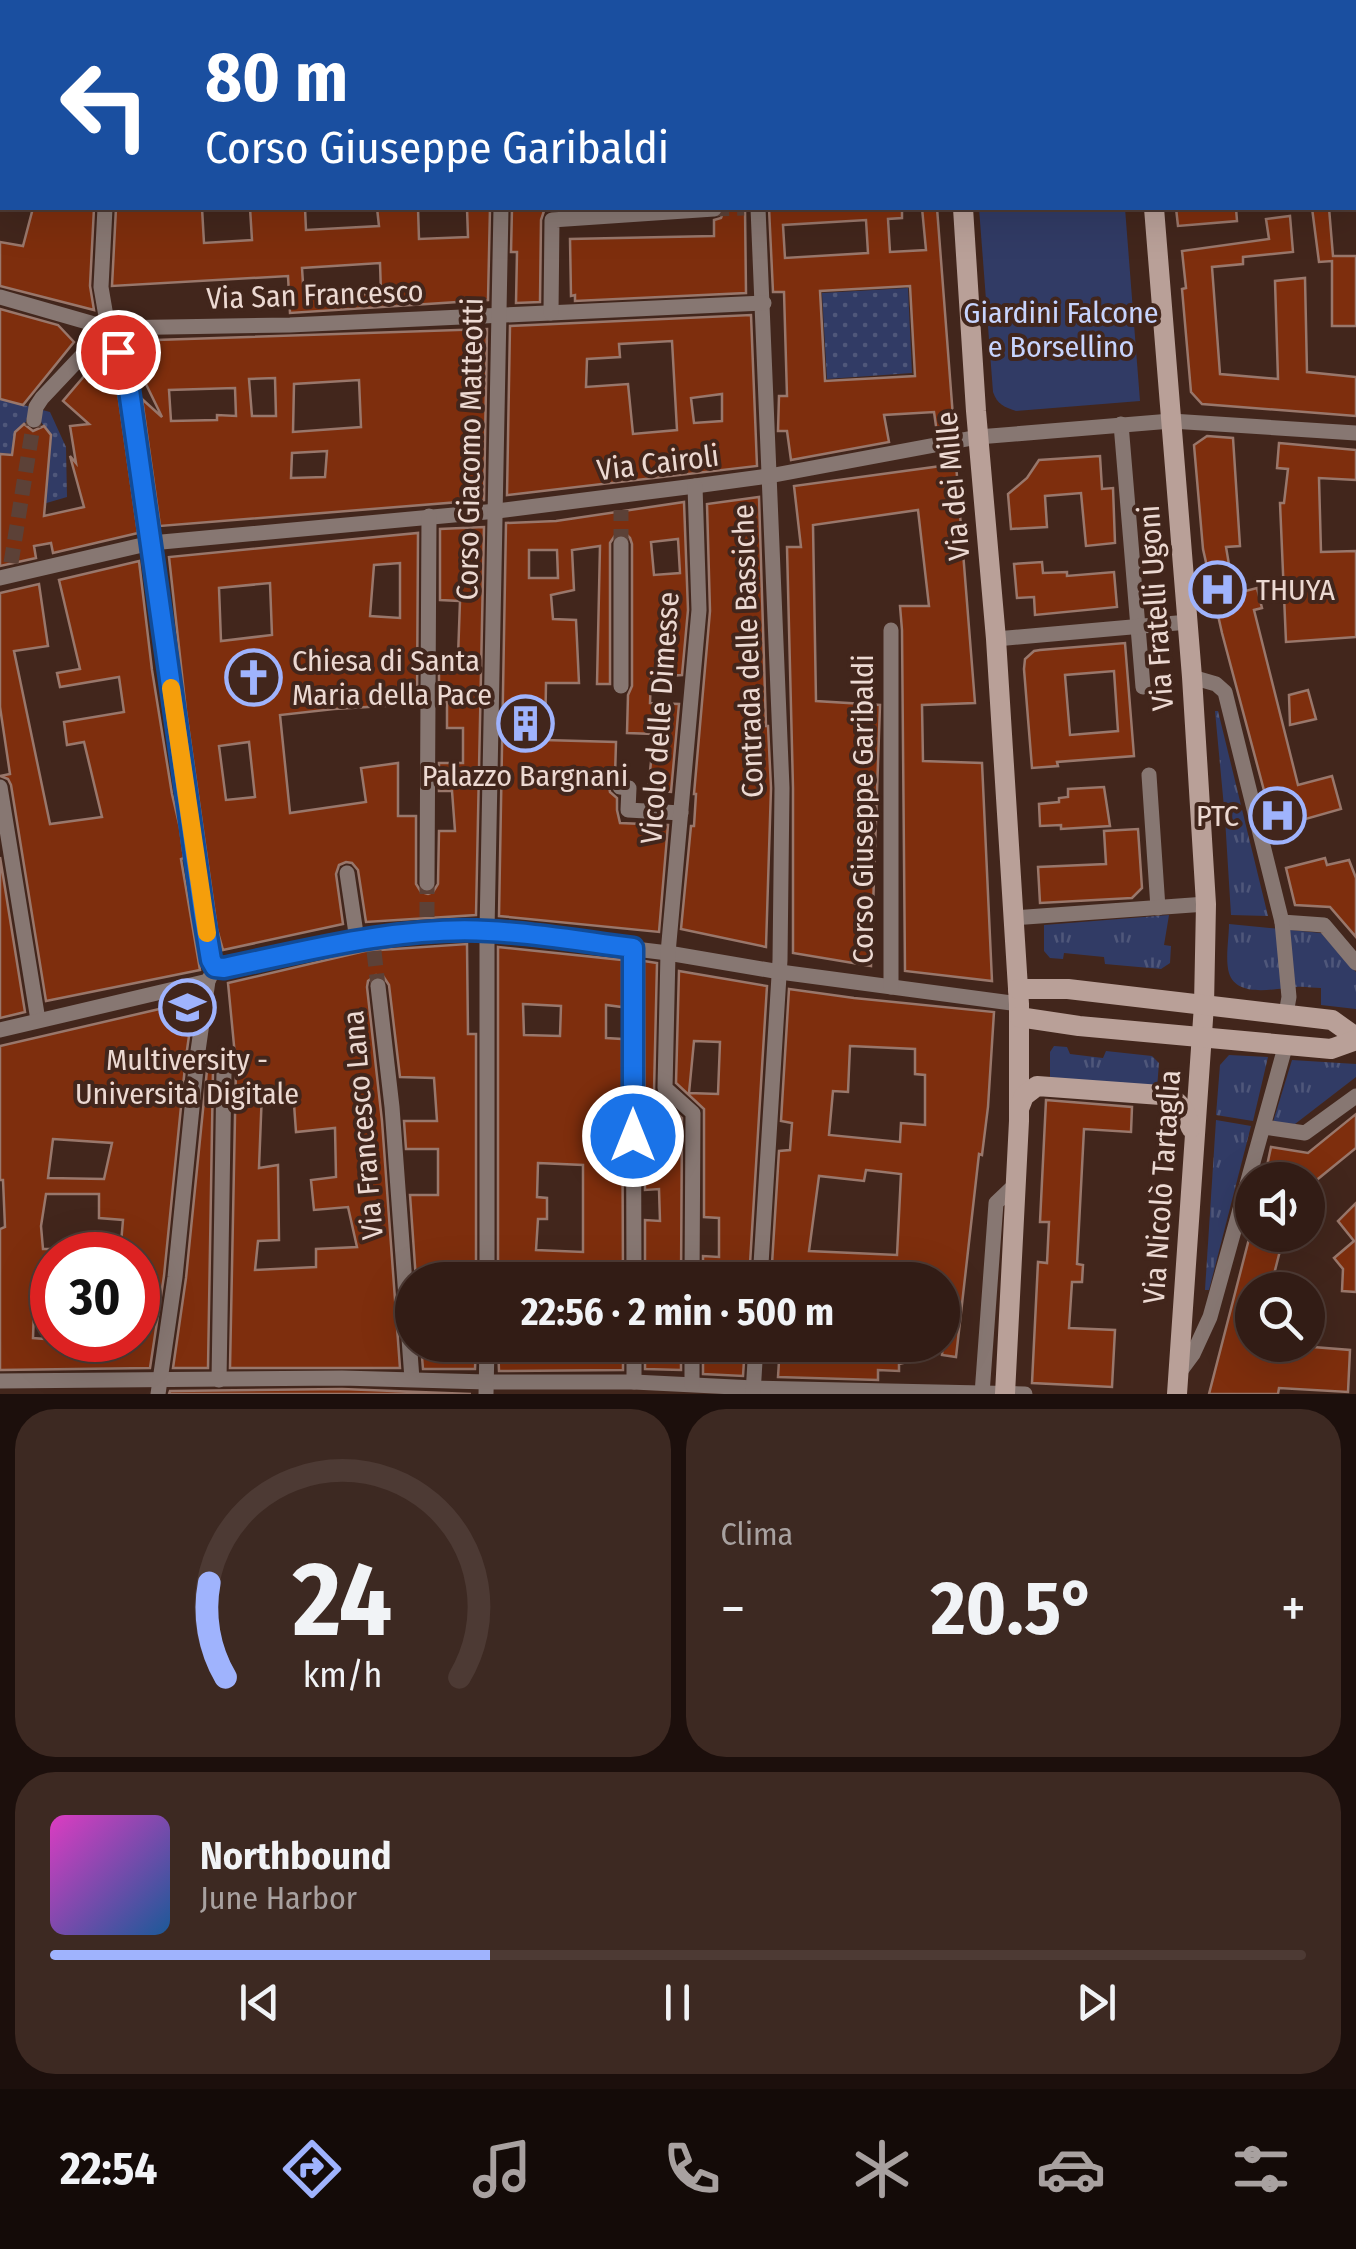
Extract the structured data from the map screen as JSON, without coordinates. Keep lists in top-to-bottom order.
{
  "streets": {
    "main road": ["Via dei Mille", "Via Fratelli Ugoni", "Via Nicolò Tartaglia"],
    "street": [
      "Via San Francesco",
      "Corso Giacomo Matteotti",
      "Via Cairoli",
      "Contrada delle Bassiche",
      "Vicolo delle Dimesse",
      "Corso Giuseppe Garibaldi",
      "Via Francesco Lana"
    ]
  },
  "crossings": [
    ["Via San Francesco", "Corso Giacomo Matteotti"],
    ["Via San Francesco", "Contrada delle Bassiche"],
    ["Corso Giacomo Matteotti", "Via Cairoli"],
    ["Corso Giacomo Matteotti", "Corso Giuseppe Garibaldi"],
    ["Via Cairoli", "Via dei Mille"],
    ["Via Cairoli", "Via Fratelli Ugoni"],
    ["Via Cairoli", "Contrada delle Bassiche"],
    ["Via Cairoli", "Vicolo delle Dimesse"],
    ["Via dei Mille", "Corso Giuseppe Garibaldi"],
    ["Via Fratelli Ugoni", "Via Nicolò Tartaglia"],
    ["Contrada delle Bassiche", "Corso Giuseppe Garibaldi"],
    ["Vicolo delle Dimesse", "Corso Giuseppe Garibaldi"]
  ],
  "parks": ["Giardini Falcone e Borsellino"],
  "places": {
    "hospital": ["THUYA", "PTC"],
    "church": ["Chiesa di Santa Maria della Pace"],
    "building": ["Palazzo Bargnani"],
    "school or university": ["Multiversity - Università Digitale"]
  },
  "page": {
    "turn": ["80 m", "Corso Giuseppe Garibaldi"],
    "limit": "30",
    "trip": "22:56 · 2 min · 500 m",
    "tile": "Clima",
    "heat": ["−", "20.5°", "+"],
    "song": ["Northbound", "June Harbor"],
    "tabs": "22:54",
    "gauge": ["24", "km/h"]
  }
}
